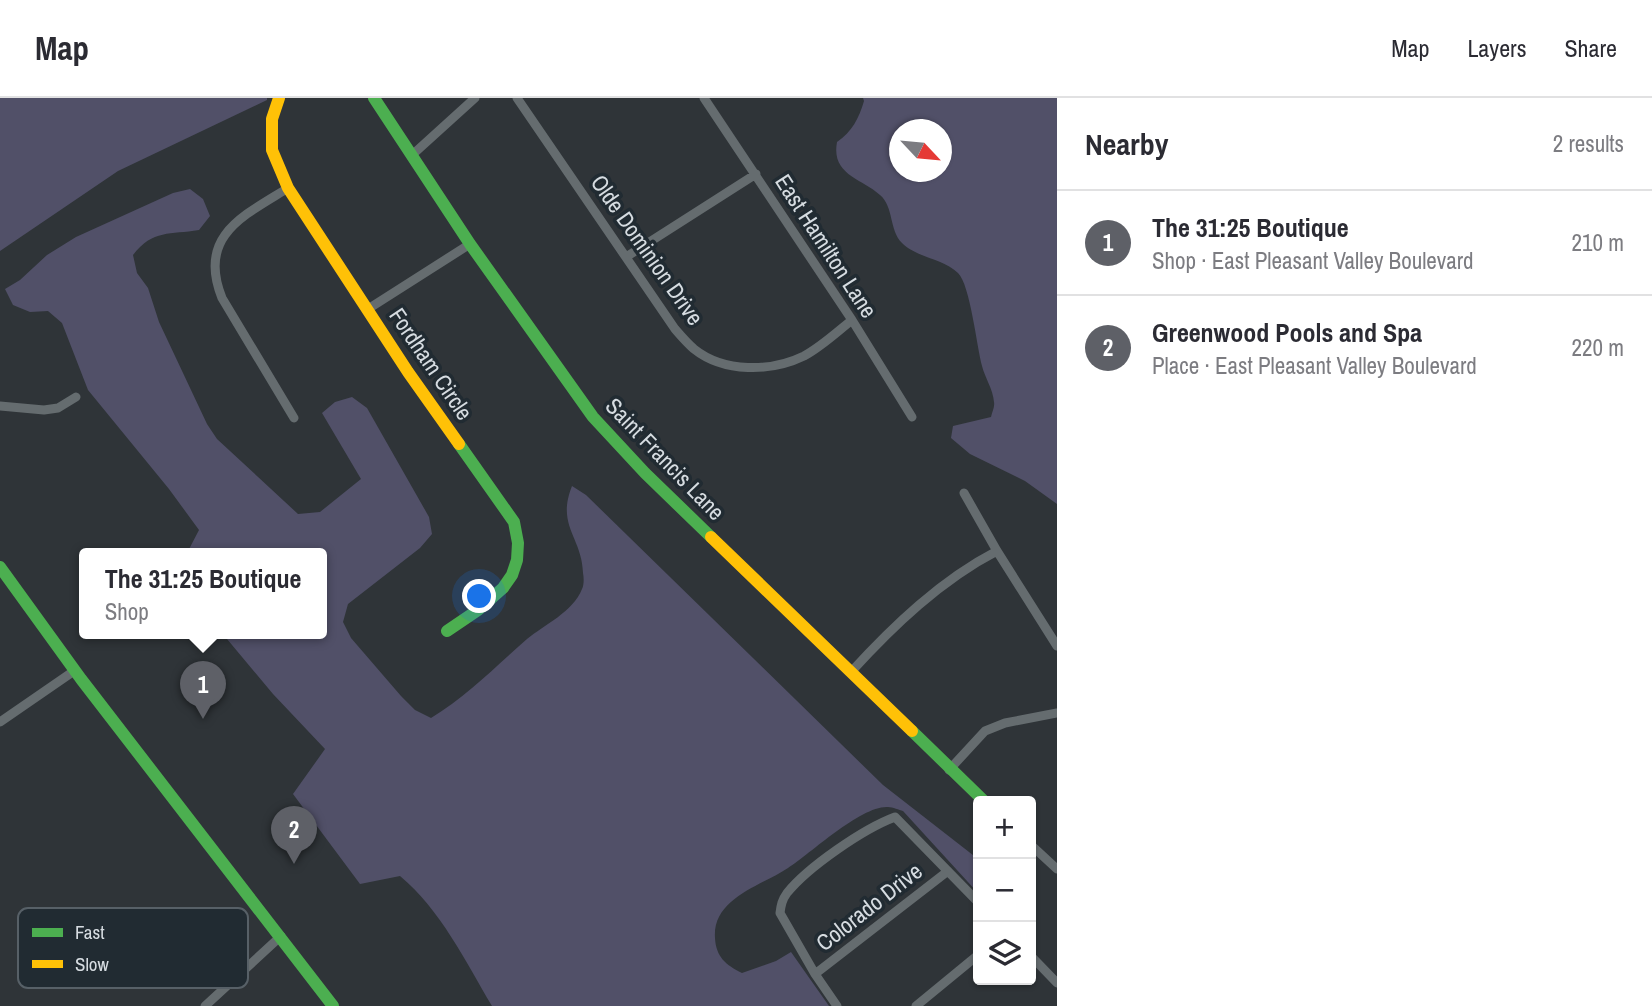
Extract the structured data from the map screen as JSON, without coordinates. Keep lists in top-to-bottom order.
{
  "streets": {
    "street": [
      "East Hamilton Lane",
      "Olde Dominion Drive",
      "Fordham Circle",
      "Saint Francis Lane",
      "Colorado Drive"
    ]
  },
  "crossings": [
    ["East Hamilton Lane", "Olde Dominion Drive"]
  ],
  "legend": ["Fast", "Slow"],
  "north": "bottom right",
  "page": {
    "header": "Map",
    "nav": ["Map", "Layers", "Share"],
    "heading": ["Nearby", "2 results"],
    "list": [
      {
        "mark": "1",
        "name": "The 31:25 Boutique",
        "note": "Shop · East Pleasant Valley Boulevard",
        "value": "210 m"
      },
      {
        "mark": "2",
        "name": "Greenwood Pools and Spa",
        "note": "Place · East Pleasant Valley Boulevard",
        "value": "220 m"
      }
    ],
    "popup": ["The 31:25 Boutique", "Shop"],
    "pins": ["1", "2"],
    "map_buttons": ["+", "−"]
  }
}
